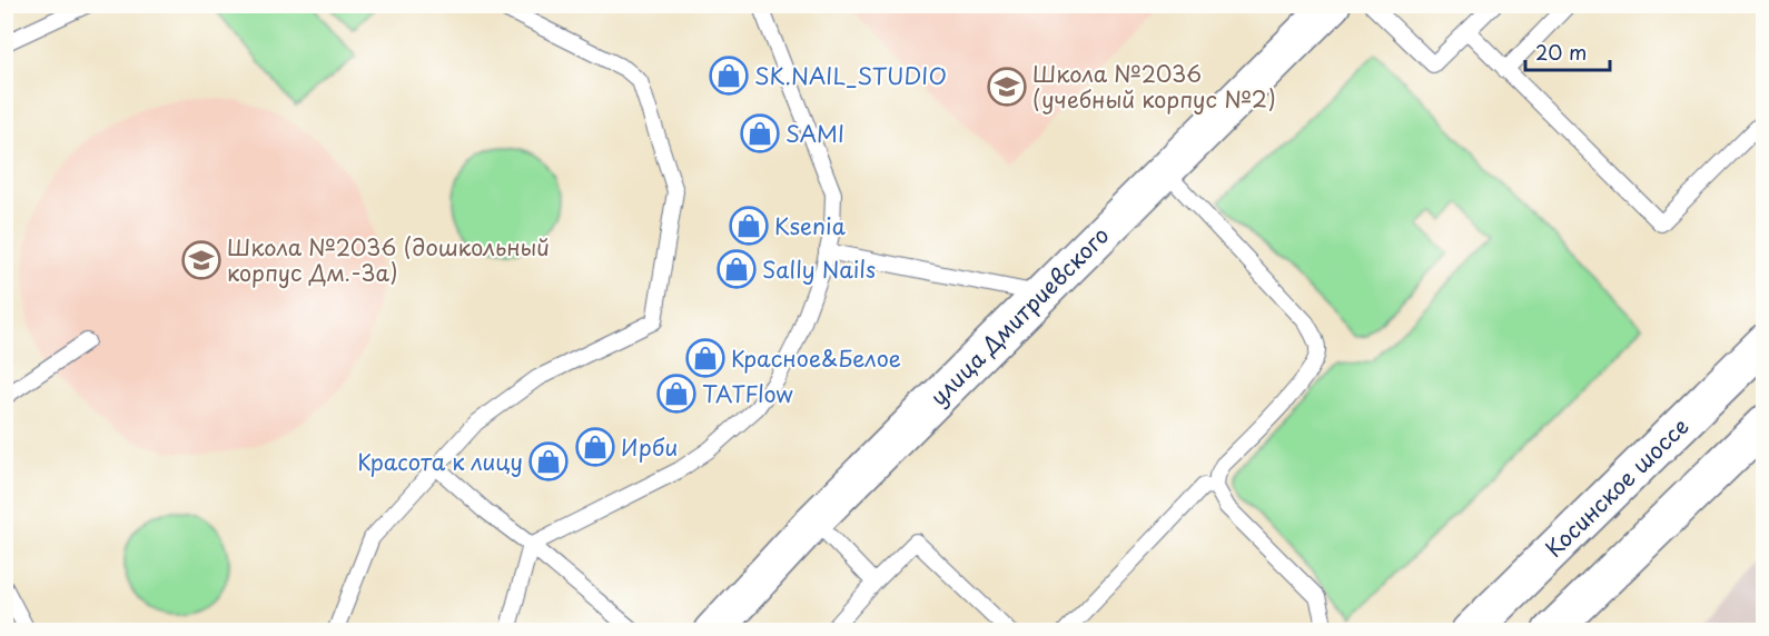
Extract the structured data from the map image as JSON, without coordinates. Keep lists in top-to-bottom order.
{
  "streets": {
    "main road": ["улица Дмитриевского", "Косинское шоссе"]
  },
  "places": {
    "shop": [
      "SK.NAIL_STUDIO",
      "SAMI",
      "Ksenia",
      "Sally Nails",
      "Красное&Белое",
      "TATFlow",
      "Ирби",
      "Красота к лицу"
    ],
    "school or university": ["Школа №2036 (учебный корпус №2)", "Школа №2036 (дошкольный корпус Дм.-3а)"]
  },
  "scale_bar": "20 m"
}
